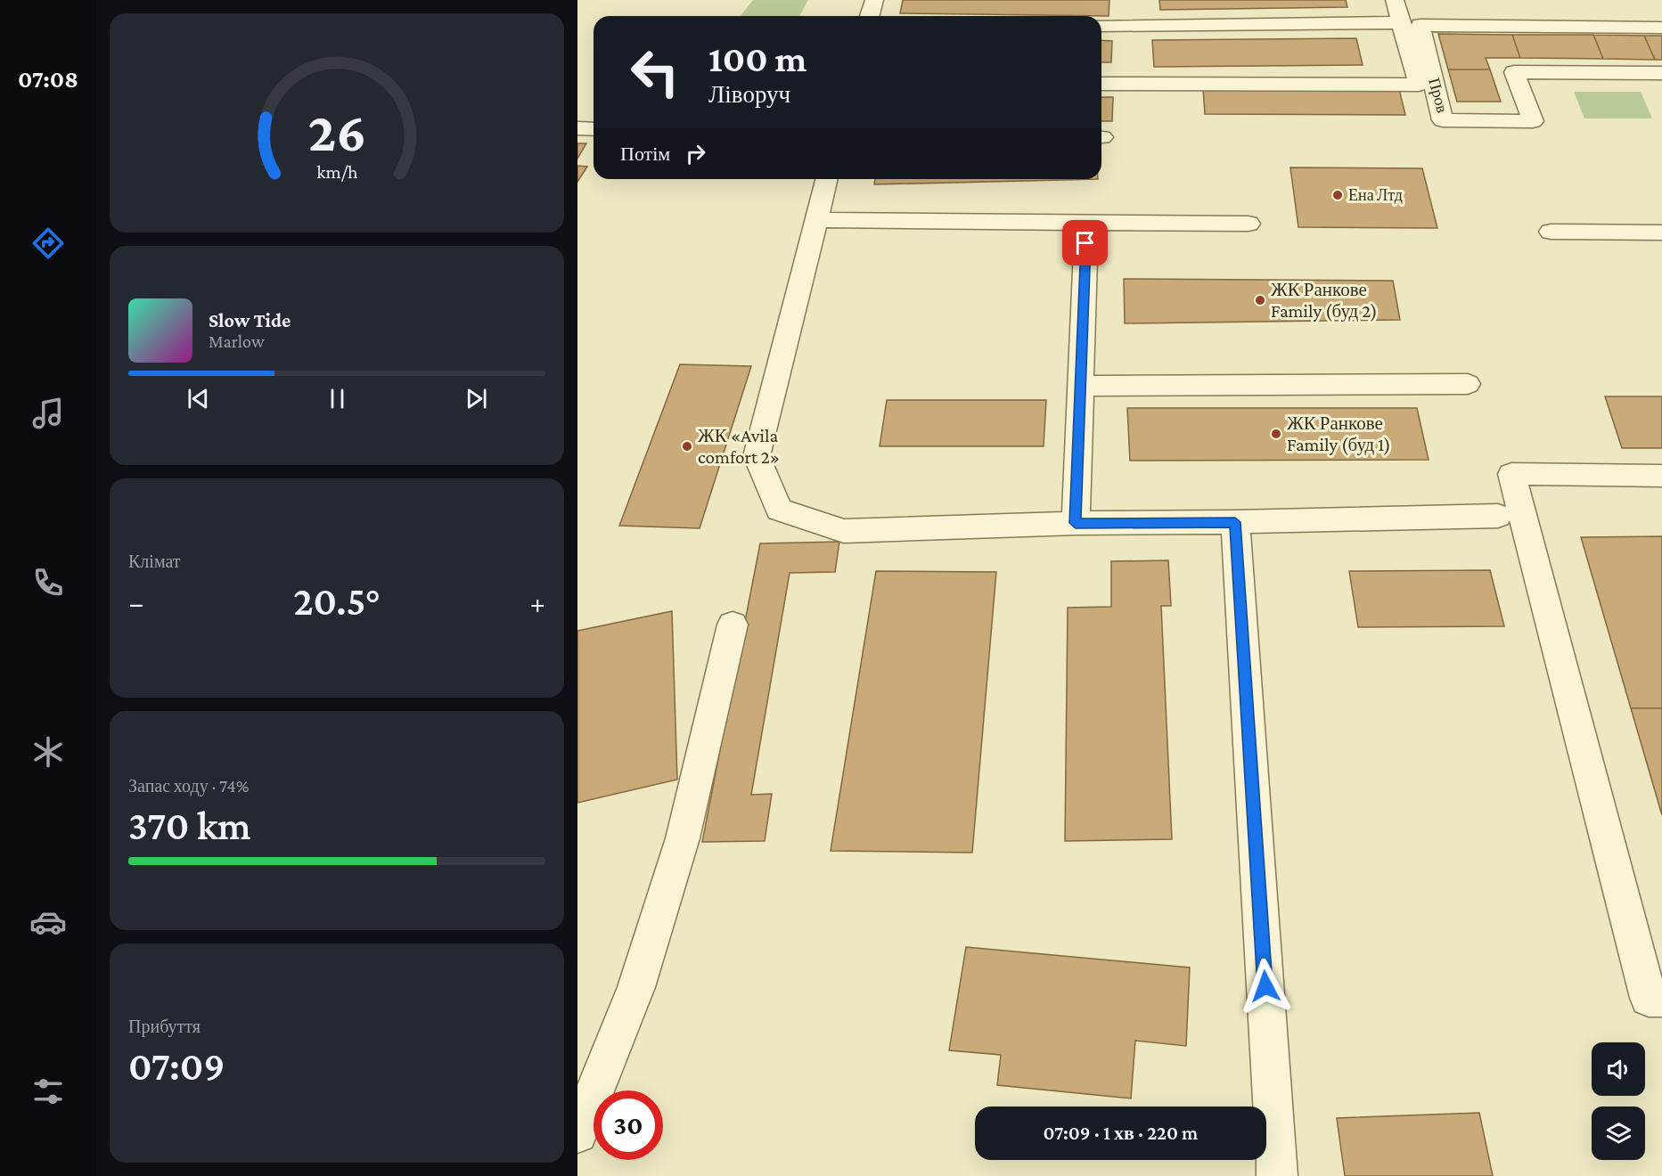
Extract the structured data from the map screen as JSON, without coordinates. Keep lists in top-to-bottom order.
{
  "streets": {
    "street": ["Пров"]
  },
  "places": [
    "Ена Лтд",
    "ЖК Ранкове Family (буд 2)",
    "ЖК Ранкове Family (буд 1)",
    "ЖК «Avila comfort 2»"
  ],
  "page": {
    "tabs": "07:08",
    "turn": ["100 m", "Ліворуч"],
    "then": "Потім",
    "song": ["Slow Tide", "Marlow"],
    "tile": [
      "Клімат",
      ["Запас ходу · 74%", "370 km"],
      ["Прибуття", "07:09"]
    ],
    "heat": ["−", "20.5°", "+"],
    "limit": "30",
    "trip": "07:09 · 1 хв · 220 m",
    "gauge": ["26", "km/h"]
  }
}
